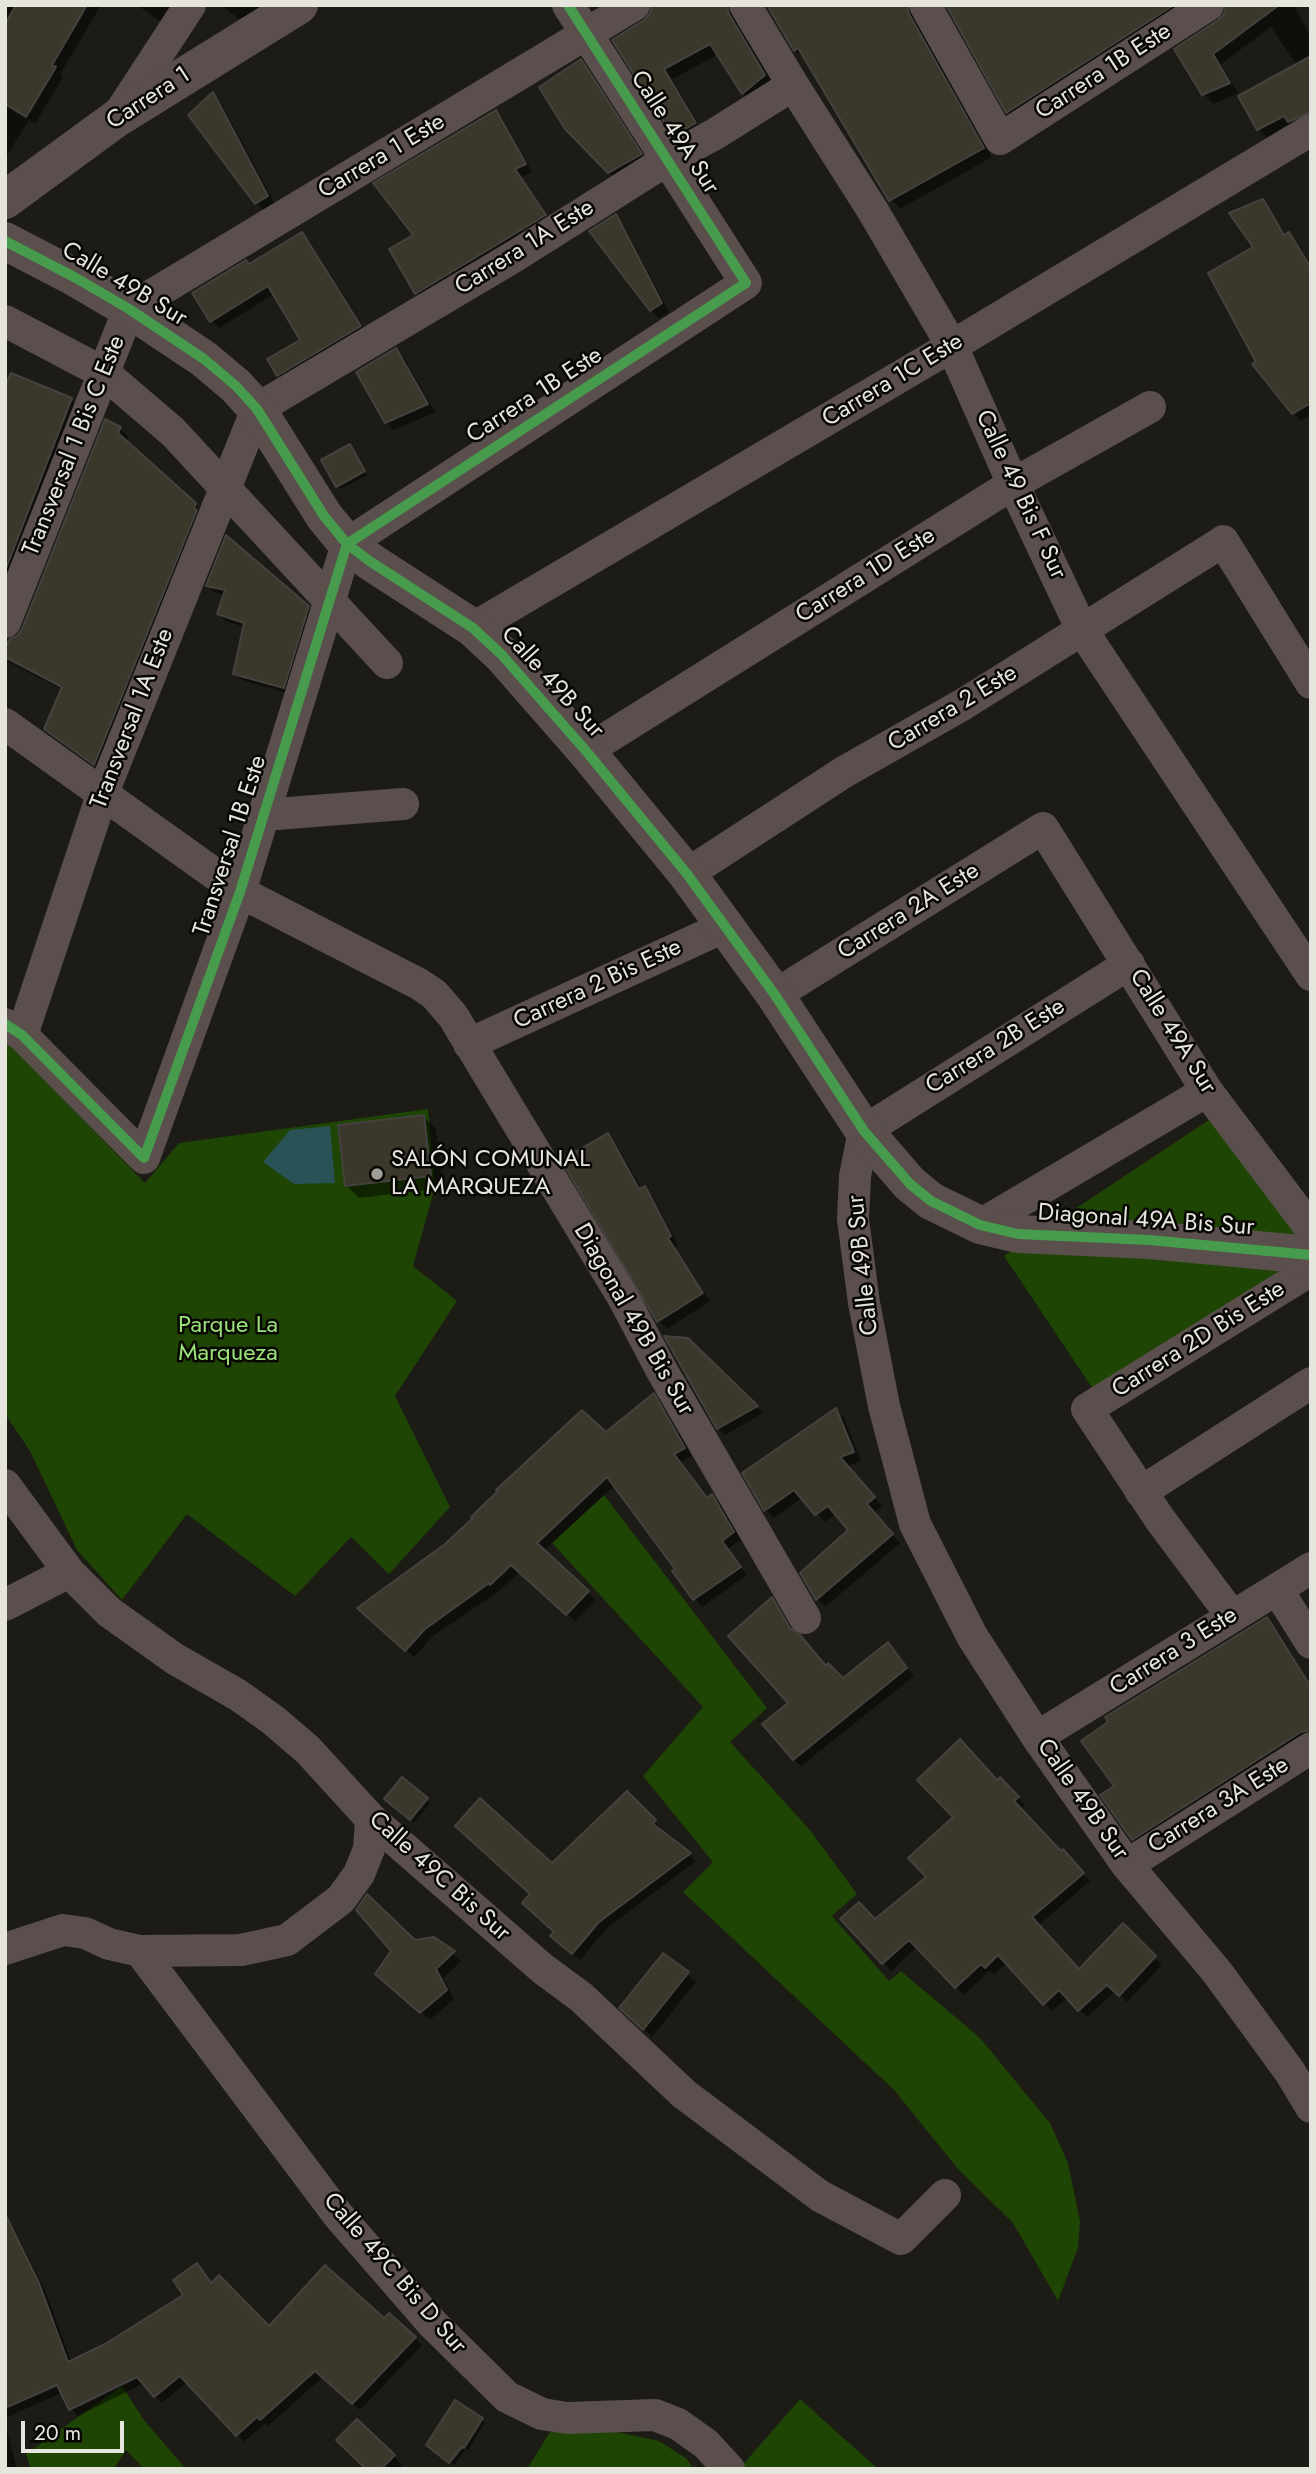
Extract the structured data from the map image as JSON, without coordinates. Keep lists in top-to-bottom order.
{
  "streets": {
    "street": [
      "Carrera 1B Este",
      "Carrera 1",
      "Calle 49A Sur",
      "Carrera 1 Este",
      "Carrera 1A Este",
      "Calle 49B Sur",
      "Carrera 1C Este",
      "Transversal 1 Bis C Este",
      "Calle 49 Bis F Sur",
      "Carrera 1D Este",
      "Carrera 2 Este",
      "Transversal 1A Este",
      "Transversal 1B Este",
      "Carrera 2A Este",
      "Carrera 2 Bis Este",
      "Carrera 2B Este",
      "Diagonal 49A Bis Sur",
      "Diagonal 49B Bis Sur",
      "Carrera 2D Bis Este",
      "Carrera 3 Este",
      "Carrera 3A Este",
      "Calle 49C Bis Sur",
      "Calle 49C Bis D Sur"
    ]
  },
  "crossings": [
    ["Carrera 1B Este", "Calle 49A Sur"],
    ["Carrera 1B Este", "Calle 49B Sur"],
    ["Carrera 1B Este", "Transversal 1B Este"],
    ["Calle 49A Sur", "Carrera 1 Este"],
    ["Calle 49A Sur", "Carrera 1A Este"],
    ["Calle 49A Sur", "Carrera 2A Este"],
    ["Calle 49A Sur", "Carrera 2B Este"],
    ["Carrera 1 Este", "Calle 49B Sur"],
    ["Carrera 1 Este", "Transversal 1 Bis C Este"],
    ["Carrera 1A Este", "Calle 49B Sur"],
    ["Carrera 1A Este", "Calle 49 Bis F Sur"],
    ["Carrera 1A Este", "Transversal 1A Este"],
    ["Calle 49B Sur", "Carrera 1C Este"],
    ["Calle 49B Sur", "Transversal 1 Bis C Este"],
    ["Calle 49B Sur", "Carrera 1D Este"],
    ["Calle 49B Sur", "Carrera 2 Este"],
    ["Calle 49B Sur", "Transversal 1A Este"],
    ["Calle 49B Sur", "Transversal 1B Este"],
    ["Calle 49B Sur", "Carrera 2A Este"],
    ["Calle 49B Sur", "Carrera 2 Bis Este"],
    ["Calle 49B Sur", "Carrera 2B Este"],
    ["Calle 49B Sur", "Diagonal 49A Bis Sur"],
    ["Calle 49B Sur", "Carrera 3 Este"],
    ["Calle 49B Sur", "Carrera 3A Este"],
    ["Carrera 1C Este", "Calle 49 Bis F Sur"],
    ["Calle 49 Bis F Sur", "Carrera 1D Este"],
    ["Calle 49 Bis F Sur", "Carrera 2 Este"],
    ["Transversal 1A Este", "Transversal 1B Este"],
    ["Transversal 1A Este", "Diagonal 49B Bis Sur"],
    ["Transversal 1B Este", "Diagonal 49B Bis Sur"],
    ["Carrera 2 Bis Este", "Diagonal 49B Bis Sur"],
    ["Carrera 2B Este", "Diagonal 49A Bis Sur"]
  ],
  "parks": ["Parque La Marqueza"],
  "places": ["SALÓN COMUNAL LA MARQUEZA"],
  "scale_bar": "20 m"
}
